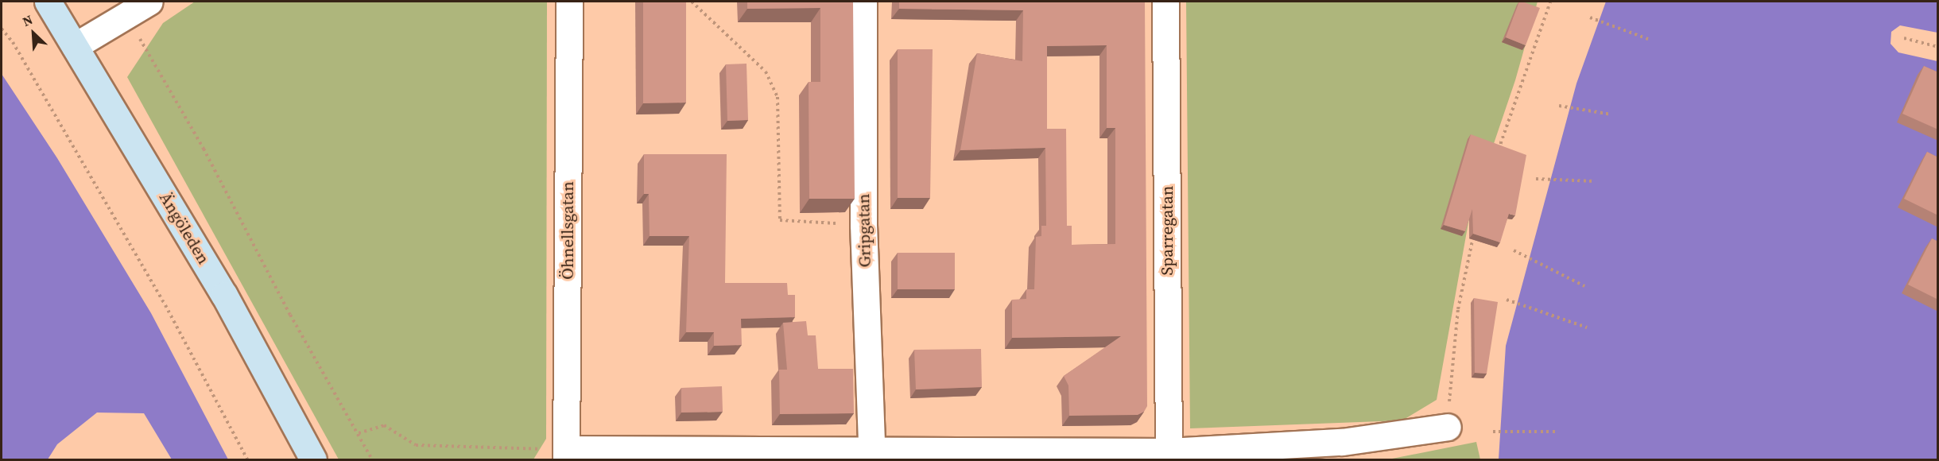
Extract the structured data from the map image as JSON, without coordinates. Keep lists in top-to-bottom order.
{
  "streets": {
    "main road": ["Ängöleden"],
    "street": ["Öhnellsgatan", "Gripgatan", "Sparregatan"]
  },
  "north": "top left"
}
